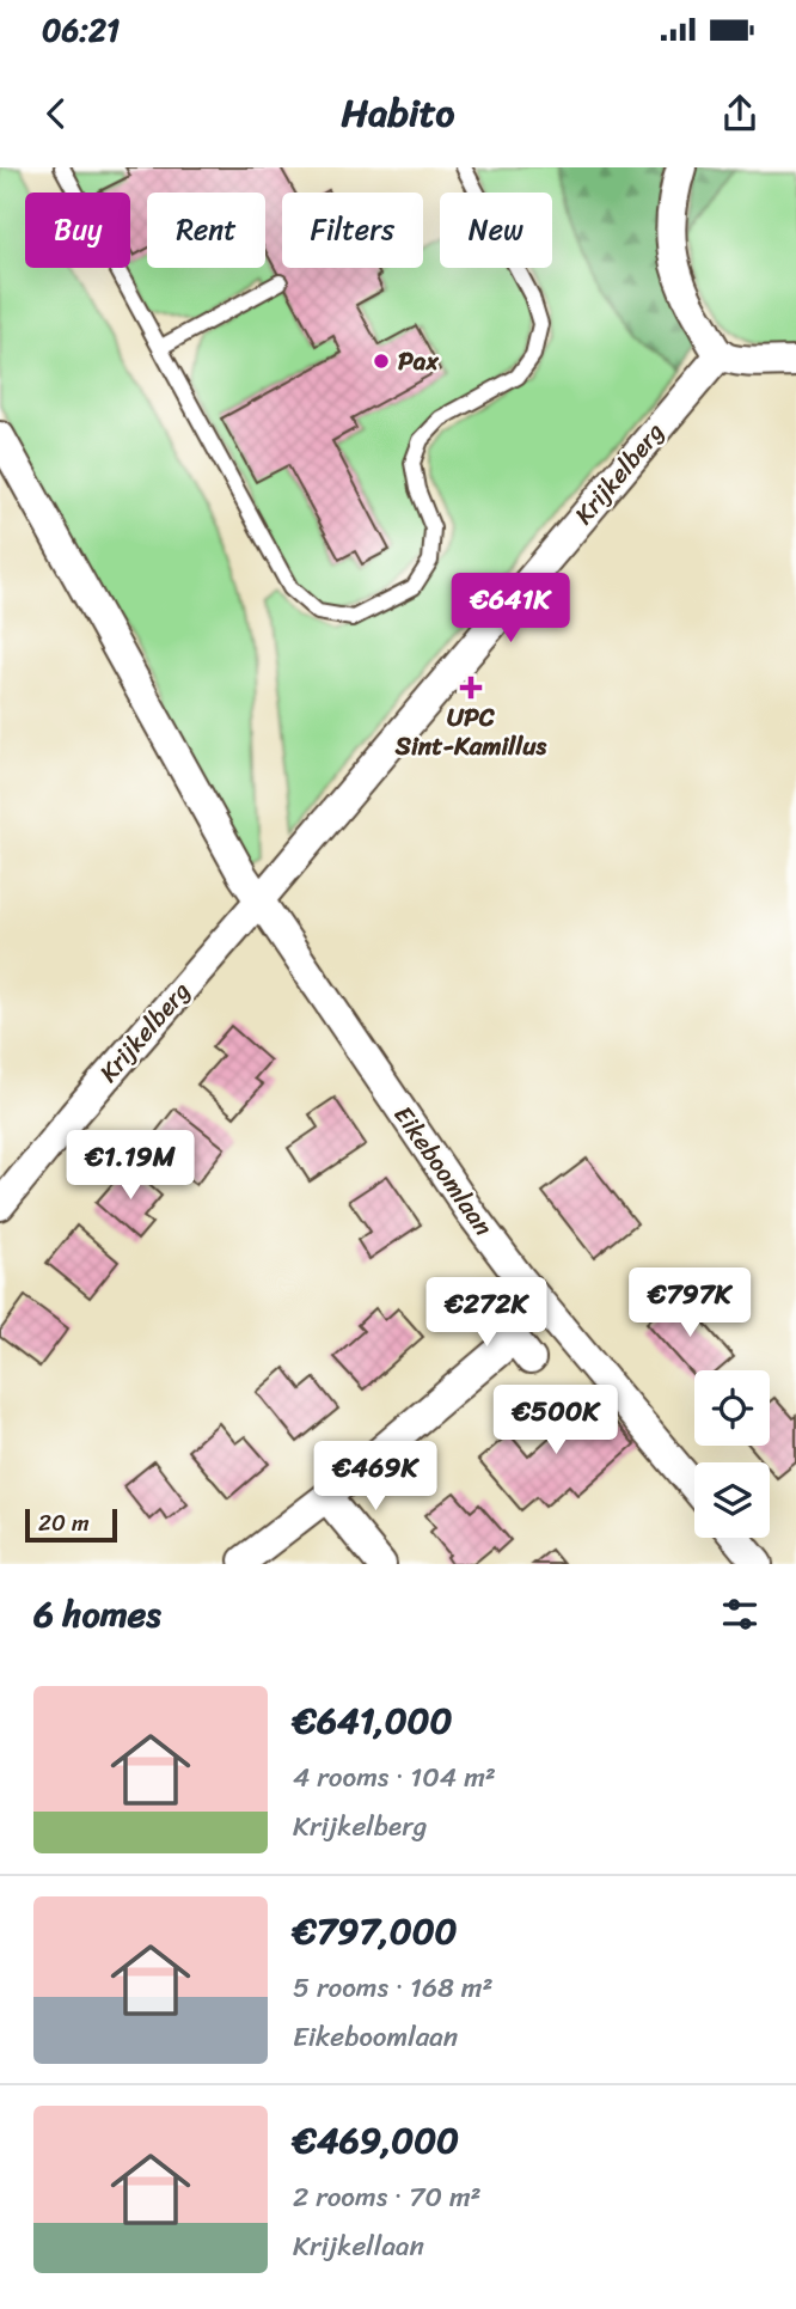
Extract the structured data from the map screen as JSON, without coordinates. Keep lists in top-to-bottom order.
{
  "streets": {
    "street": ["Krijkelberg", "Eikeboomlaan"]
  },
  "crossings": [
    ["Krijkelberg", "Eikeboomlaan"]
  ],
  "places": {
    "other": ["Pax"],
    "health": ["UPC Sint-Kamillus"]
  },
  "scale_bar": "20 m",
  "page": {
    "status": "06:21",
    "header": "Habito",
    "chip": [
      "Buy",
      "Rent",
      "Filters",
      "New"
    ],
    "price": [
      "€641K",
      "€1.19M",
      "€797K",
      "€272K",
      "€500K",
      "€469K"
    ],
    "scale": "20 m",
    "heading": "6 homes",
    "list": [
      {
        "name": "€641,000",
        "note": "4 rooms · 104 m² · Krijkelberg"
      },
      {
        "name": "€797,000",
        "note": "5 rooms · 168 m² · Eikeboomlaan"
      },
      {
        "name": "€469,000",
        "note": "2 rooms · 70 m² · Krijkellaan"
      }
    ]
  }
}
